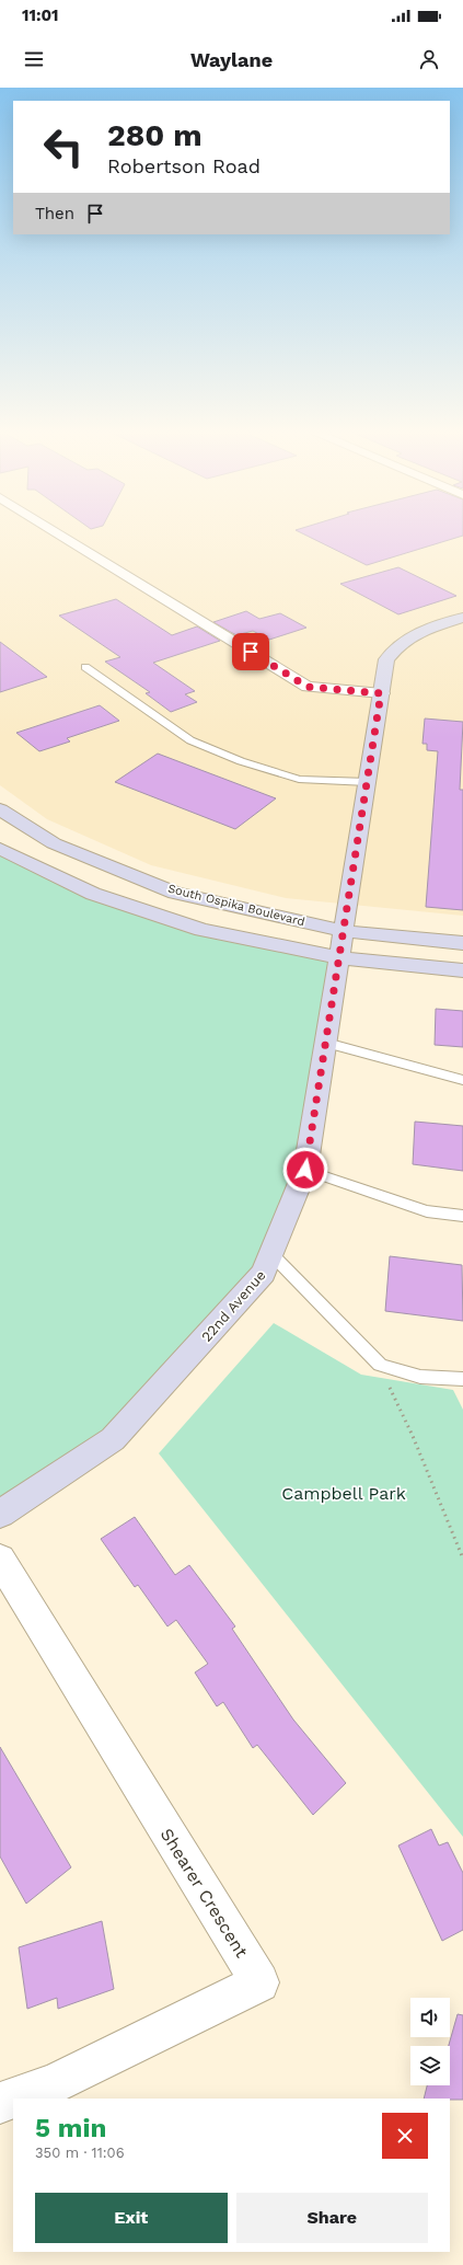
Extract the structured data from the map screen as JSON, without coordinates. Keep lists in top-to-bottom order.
{
  "streets": {
    "street": ["South Ospika Boulevard", "22nd Avenue", "Shearer Crescent"]
  },
  "crossings": [
    ["South Ospika Boulevard", "22nd Avenue"]
  ],
  "parks": ["Campbell Park"],
  "page": {
    "status": "11:01",
    "header": "Waylane",
    "turn": ["280 m", "Robertson Road"],
    "then": "Then",
    "heading": ["5 min", "350 m · 11:06"],
    "buttons": ["Exit", "Share"]
  }
}
